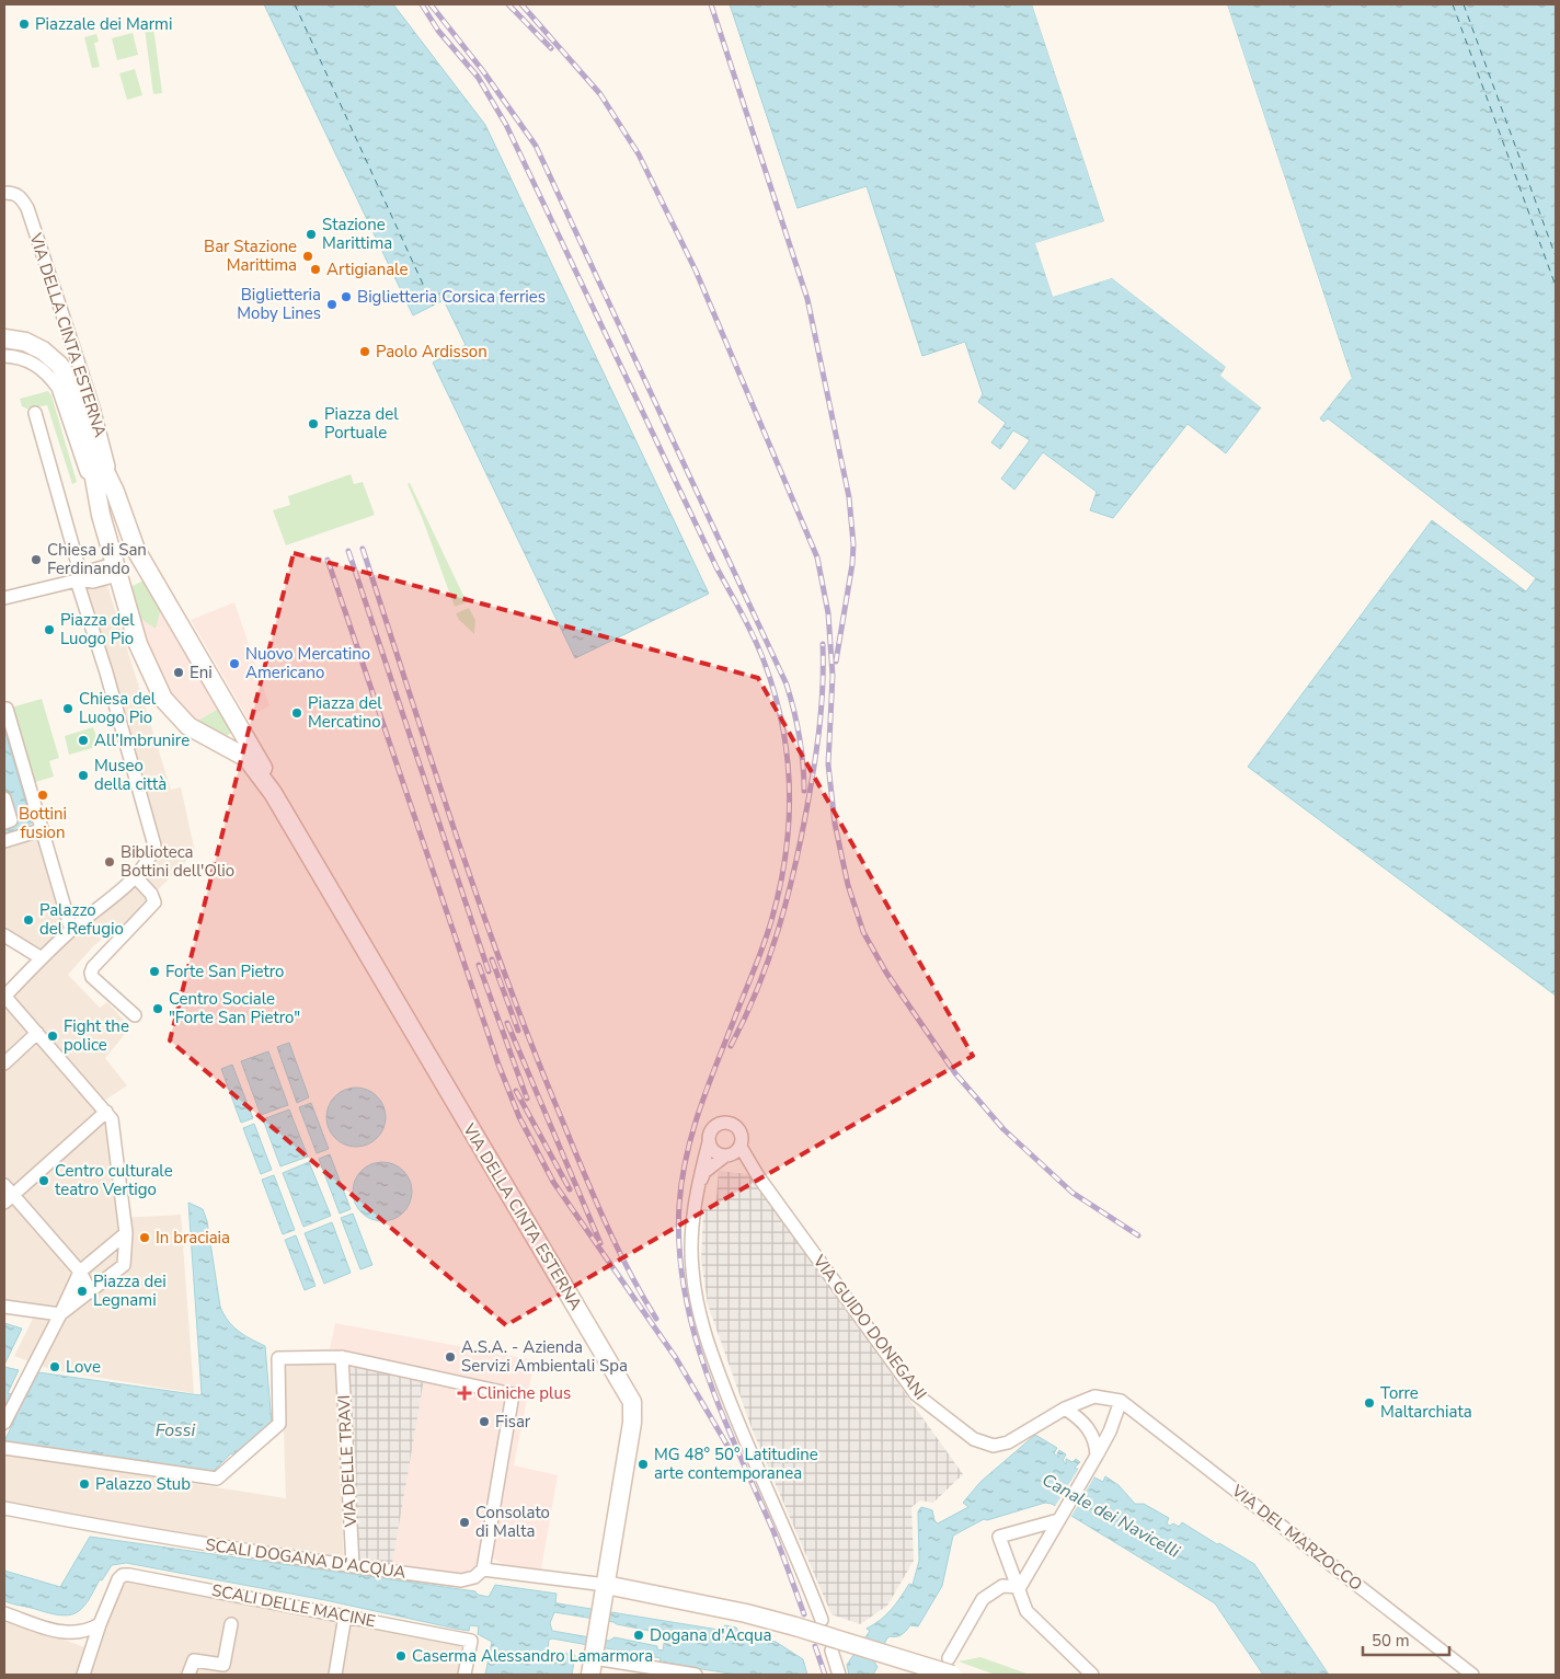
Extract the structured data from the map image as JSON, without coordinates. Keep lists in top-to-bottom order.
{
  "streets": {
    "main road": ["VIA DELLA CINTA ESTERNA"],
    "street": [
      "VIA GUIDO DONEGANI",
      "VIA DELLE TRAVI",
      "VIA DEL MARZOCCO",
      "SCALI DOGANA D'ACQUA",
      "SCALI DELLE MACINE"
    ]
  },
  "crossings": [
    ["VIA GUIDO DONEGANI", "VIA DEL MARZOCCO"],
    ["VIA DELLE TRAVI", "SCALI DOGANA D'ACQUA"]
  ],
  "water": ["Fossi", "Canale dei Navicelli"],
  "places": {
    "other": [
      "Piazzale dei Marmi",
      "Stazione Marittima",
      "Bar Stazione Marittima",
      "Artigianale",
      "Biglietteria Corsica ferries",
      "Biglietteria Moby Lines",
      "Paolo Ardisson",
      "Piazza del Portuale",
      "Chiesa di San Ferdinando",
      "Piazza del Luogo Pio",
      "Nuovo Mercatino Americano",
      "Eni",
      "Chiesa del Luogo Pio",
      "Piazza del Mercatino",
      "All’Imbrunire",
      "Museo della città",
      "Bottini fusion",
      "Biblioteca Bottini dell'Olio",
      "Palazzo del Refugio",
      "Forte San Pietro",
      "Centro Sociale \"Forte San Pietro\"",
      "Fight the police",
      "Centro culturale teatro Vertigo",
      "In braciaia",
      "Piazza dei Legnami",
      "A.S.A. - Azienda Servizi Ambientali Spa",
      "Love",
      "Torre Maltarchiata",
      "Fisar",
      "MG 48° 50° Latitudine arte contemporanea",
      "Palazzo Stub",
      "Consolato di Malta",
      "Dogana d'Acqua",
      "Caserma Alessandro Lamarmora"
    ],
    "health": ["Cliniche plus"]
  },
  "scale_bar": "50 m"
}
